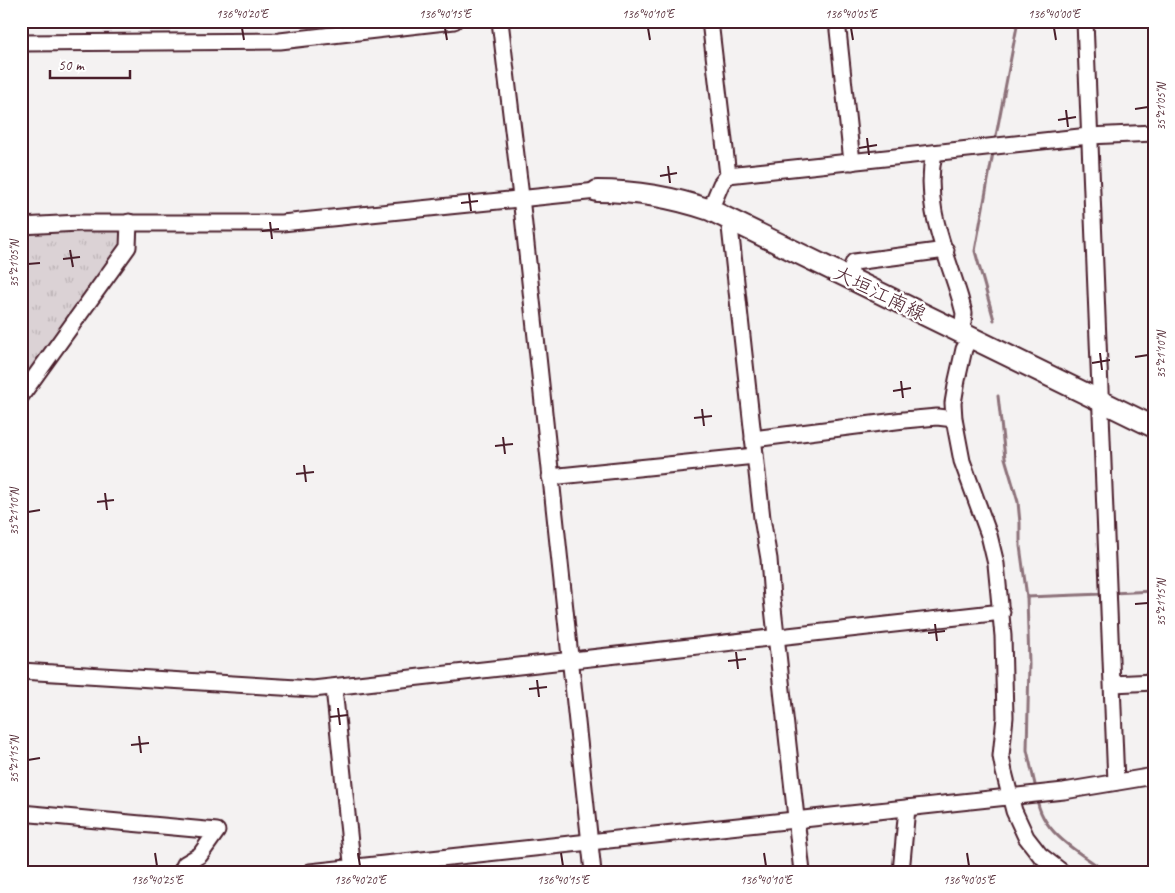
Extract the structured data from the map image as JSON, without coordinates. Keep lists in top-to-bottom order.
{
  "streets": {
    "main road": ["大垣江南線"]
  },
  "scale_bar": "50 m",
  "coordinates": [
    "136°40'20\"E",
    "136°40'15\"E",
    "136°40'10\"E",
    "136°40'05\"E",
    "136°40'00\"E",
    "35°21'05\"N",
    "35°21'10\"N",
    "35°21'15\"N",
    "136°40'25\"E"
  ]
}
